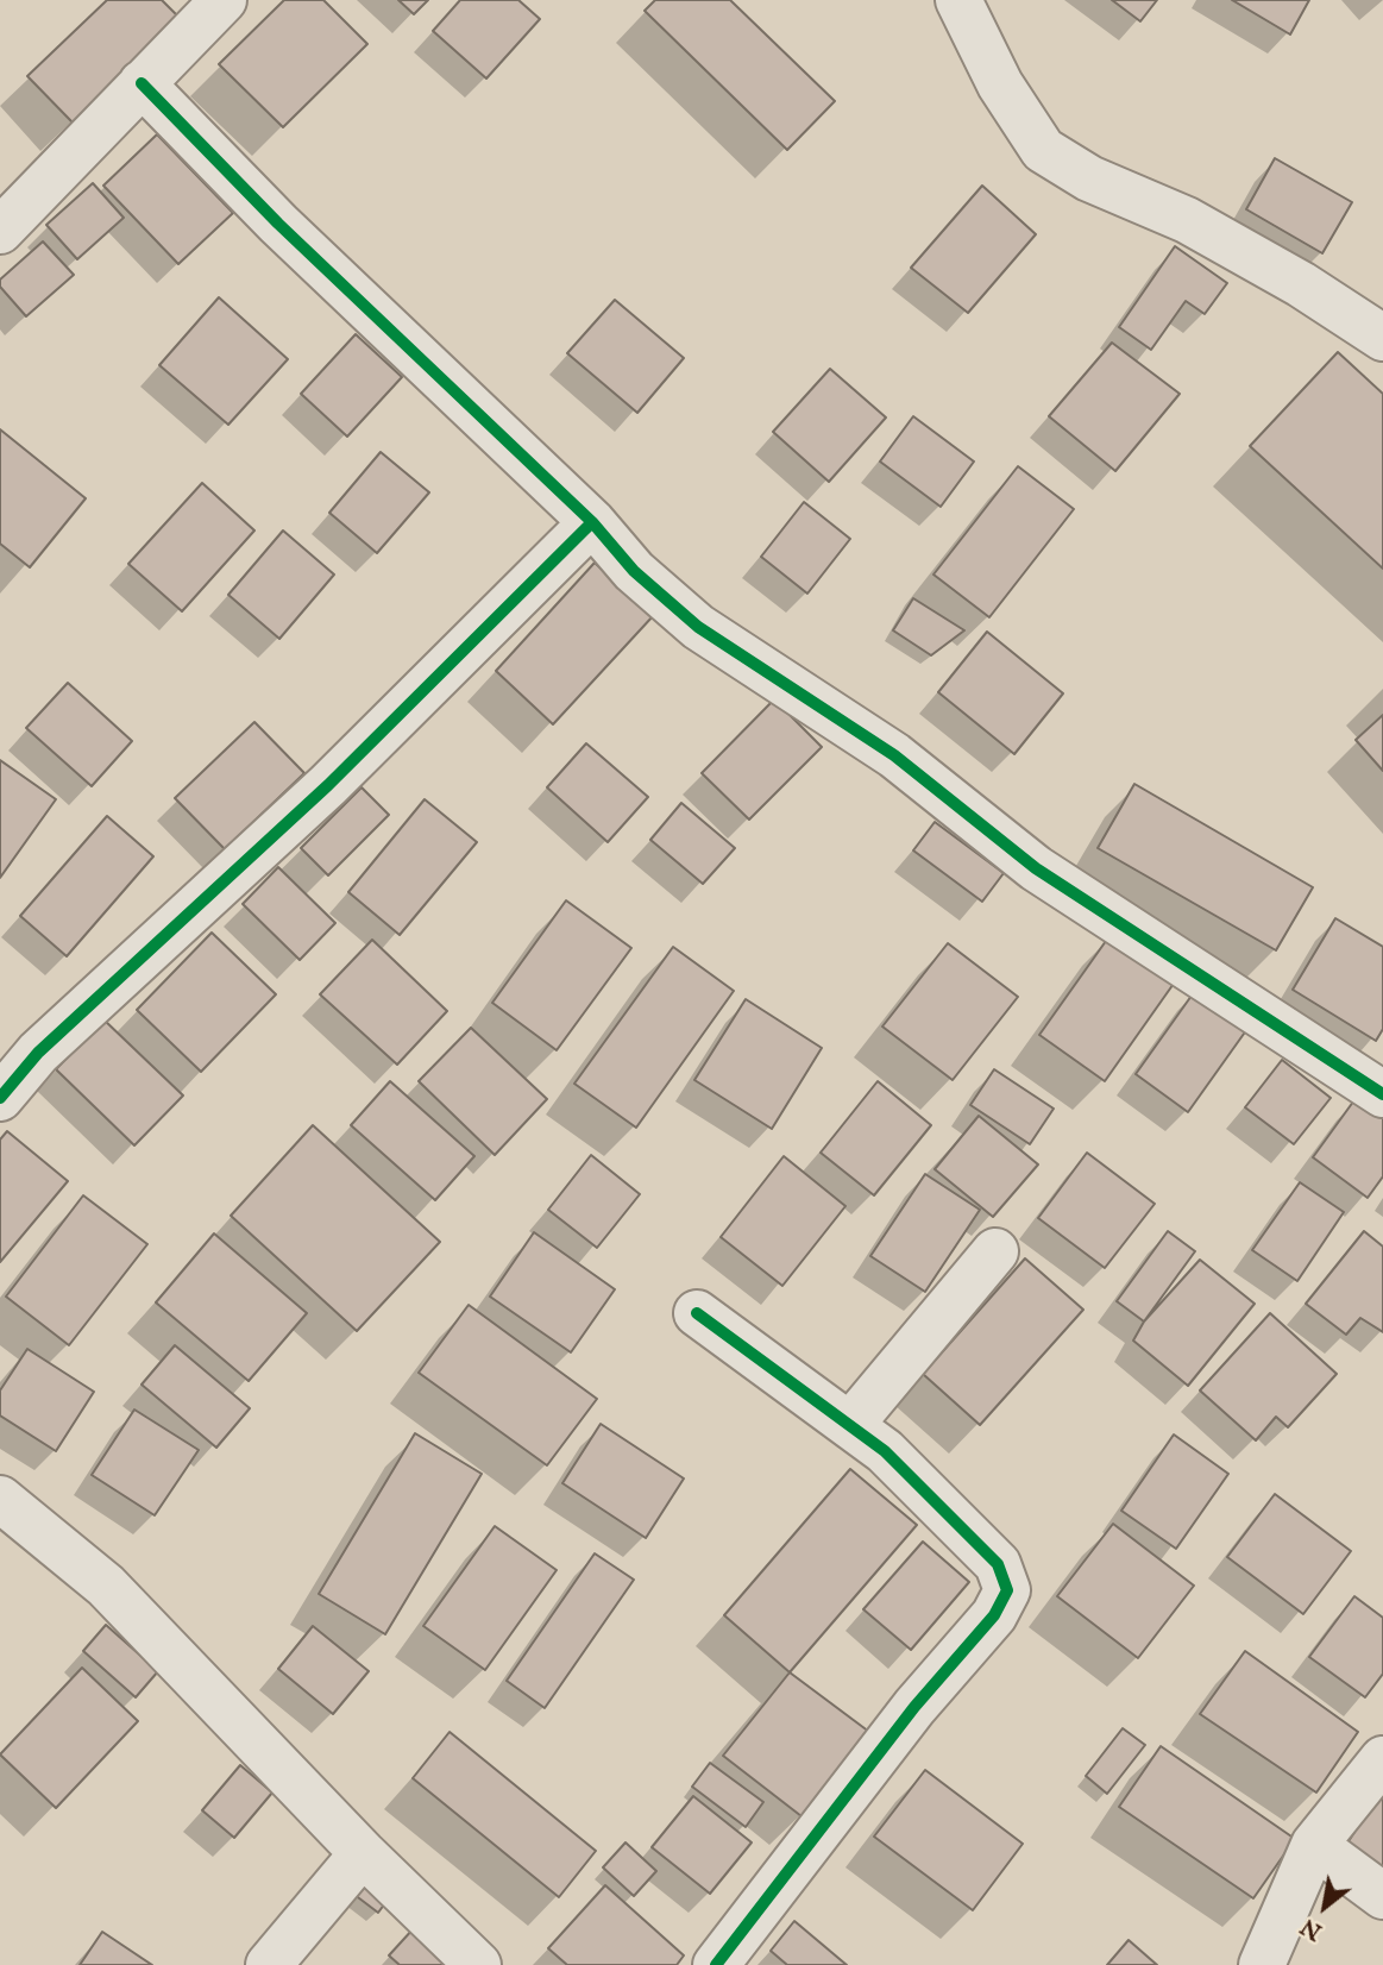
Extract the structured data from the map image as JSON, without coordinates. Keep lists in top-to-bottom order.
{
  "north": "bottom left"
}
